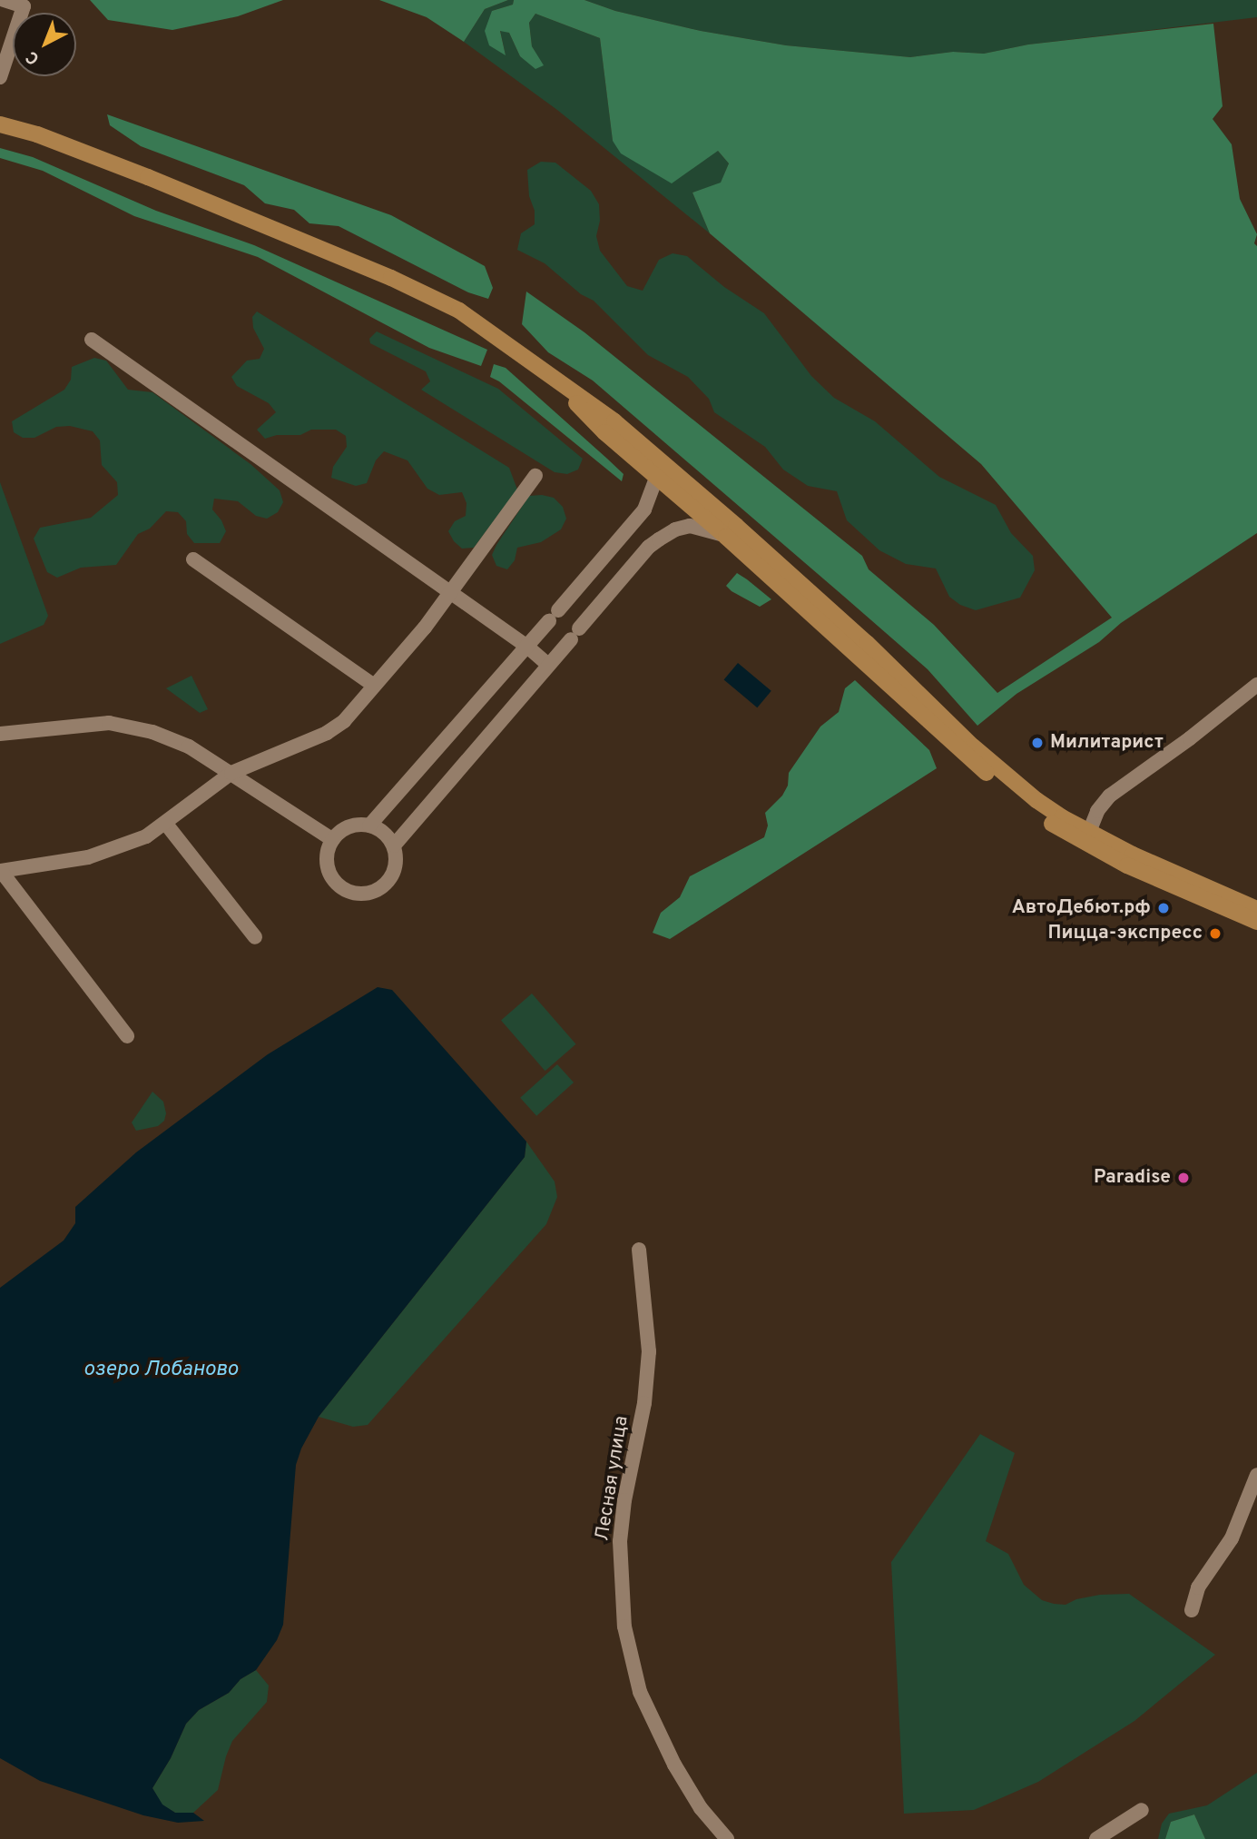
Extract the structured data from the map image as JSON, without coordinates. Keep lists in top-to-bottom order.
{
  "streets": {
    "street": ["Лесная улица"]
  },
  "water": ["озеро Лобаново"],
  "places": [
    "Милитарист",
    "АвтоДебют.рф",
    "Пицца-экспресс",
    "Paradise"
  ],
  "north": "bottom left"
}
